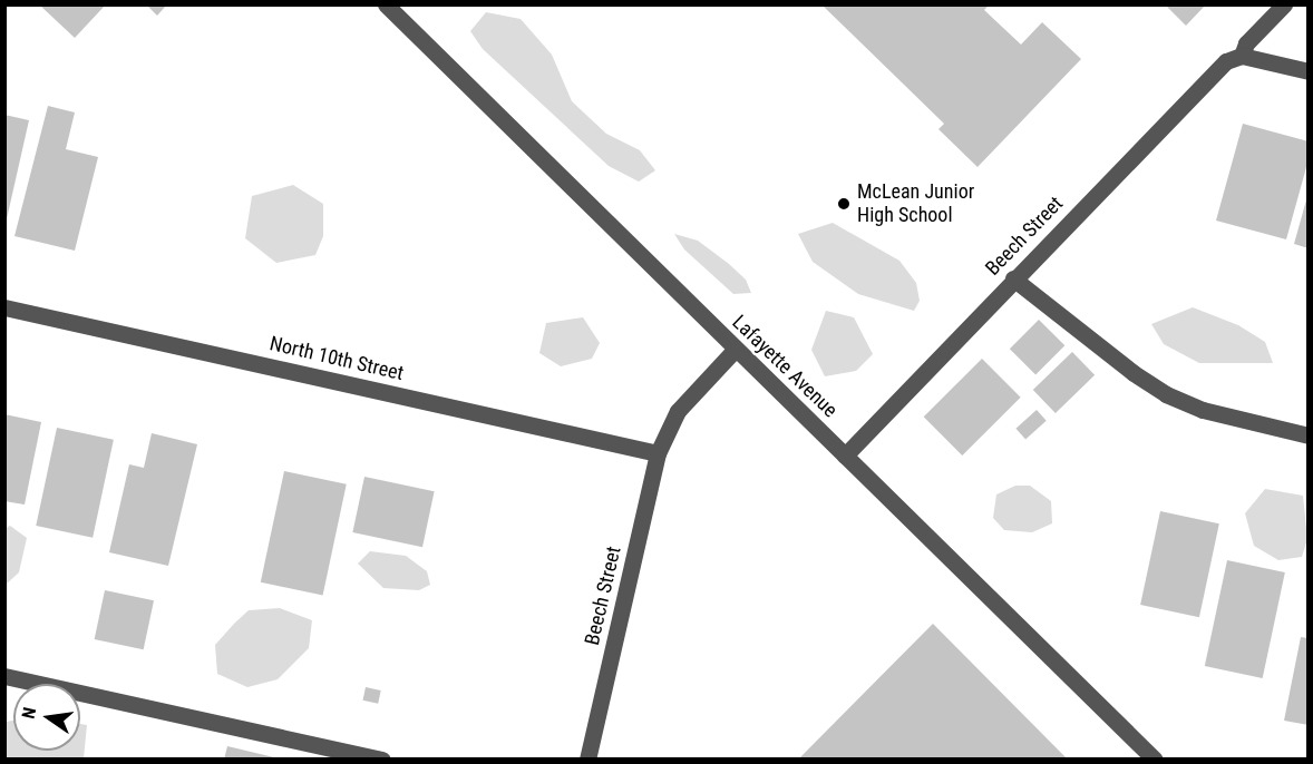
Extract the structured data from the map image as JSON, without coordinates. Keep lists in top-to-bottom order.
{
  "streets": {
    "street": ["Beech Street", "North 10th Street", "Lafayette Avenue"]
  },
  "crossings": [
    ["Beech Street", "North 10th Street"],
    ["Beech Street", "Lafayette Avenue"]
  ],
  "places": ["McLean Junior High School"],
  "north": "left"
}
